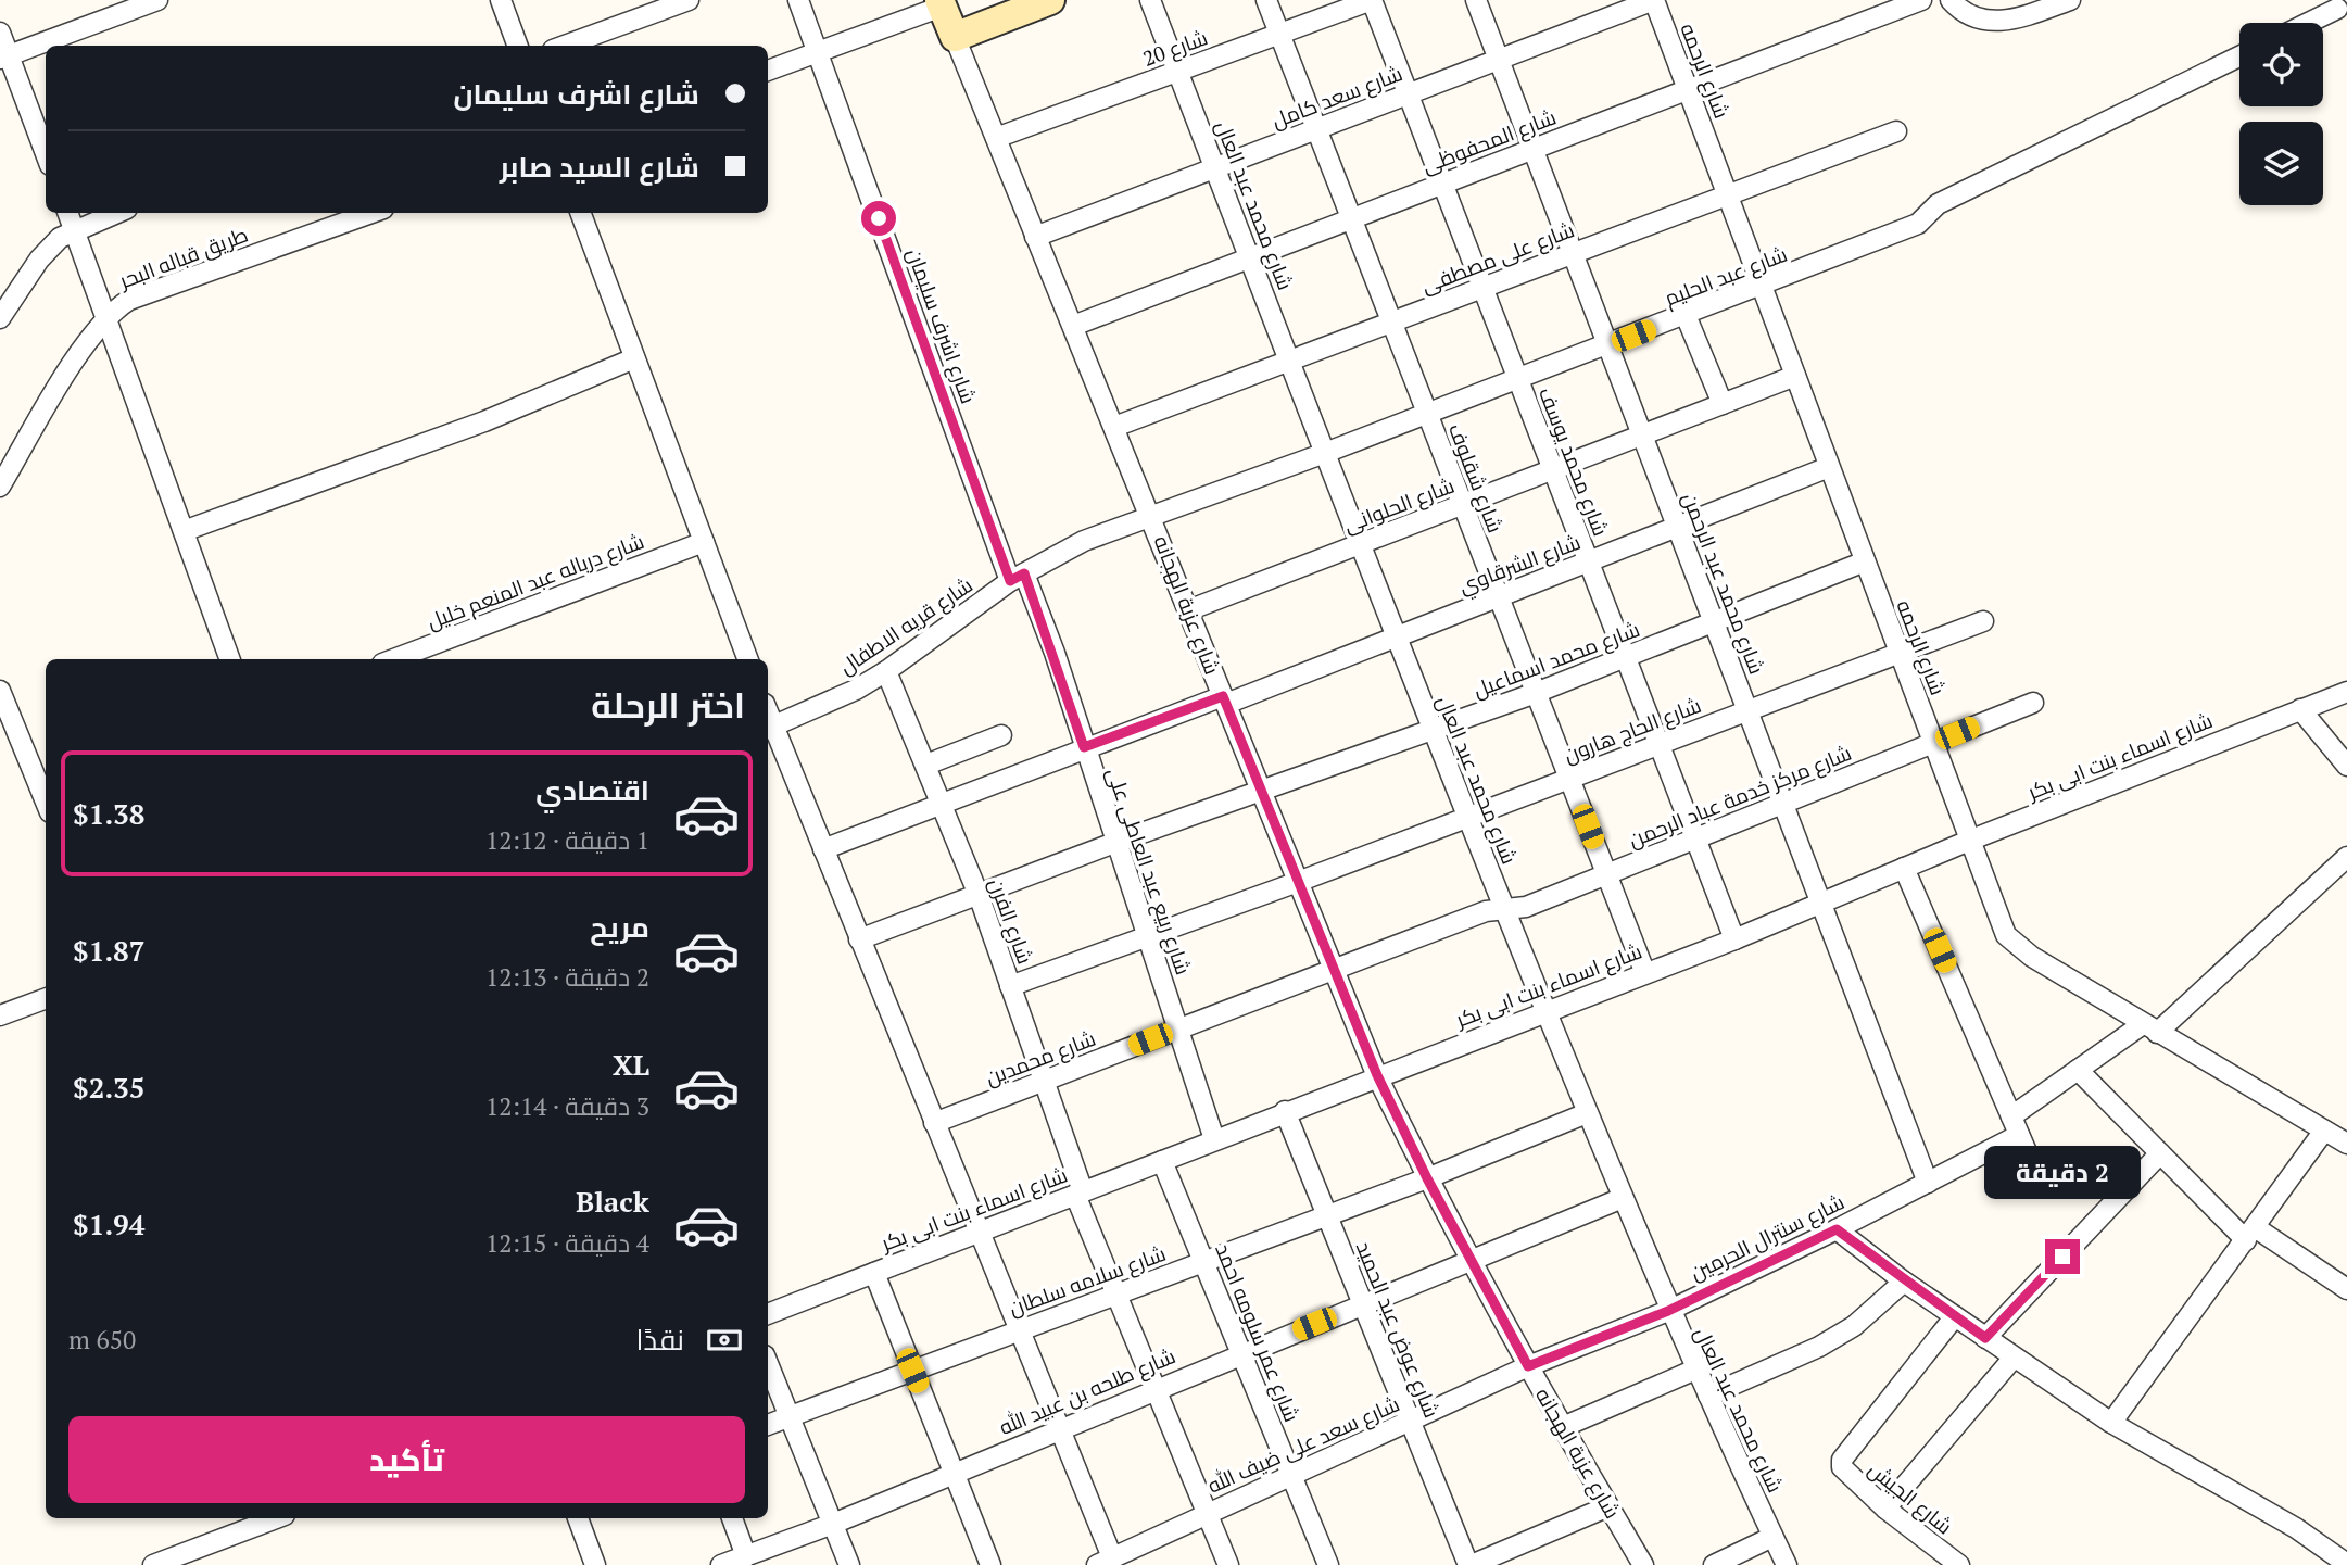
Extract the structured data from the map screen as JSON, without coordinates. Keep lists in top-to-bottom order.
{
  "streets": {
    "street": [
      "شارع 20",
      "شارع الرحمه",
      "شارع سعد كامل",
      "شارع المحفوظى",
      "شارع محمد عبد العال",
      "طريق قباله البحر",
      "شارع على مصطفى",
      "شارع عبد الحليم",
      "شارع اشرف سليمان",
      "شارع محمد يوسف",
      "شارع شقلوف",
      "شارع الحلوانى",
      "شارع الشرقاوي",
      "شارع درباله عبد المنعم خليل",
      "شارع محمد عبد الرحمن",
      "شارع عزبة الهجانه",
      "شارع قريه الاطفال",
      "شارع محمد اسماعيل",
      "شارع الحاج هارون",
      "شارع اسماء بنت ابى بكر",
      "شارع مركز خدمة عباد الرحمن",
      "شارع ربيع عبد العاطى على",
      "شارع الفرن",
      "شارع محمدين",
      "شارع سنترال الحرمين",
      "شارع سلامه سلطان",
      "شارع عوض عبد الحميد",
      "شارع عمر سلومه احمد",
      "شارع طلحه بن عبيد الله",
      "شارع سعد على ضيف الله",
      "شارع الجيش"
    ]
  },
  "crossings": [
    ["شارع 20", "شارع محمد عبد العال"],
    ["شارع 20", "شارع محمد يوسف"],
    ["شارع 20", "شارع شقلوف"],
    ["شارع 20", "شارع عزبة الهجانه"],
    ["شارع الرحمه", "شارع سعد كامل"],
    ["شارع الرحمه", "شارع المحفوظى"],
    ["شارع الرحمه", "شارع على مصطفى"],
    ["شارع الرحمه", "شارع عبد الحليم"],
    ["شارع الرحمه", "شارع الحلوانى"],
    ["شارع الرحمه", "شارع الشرقاوي"],
    ["شارع الرحمه", "شارع محمد اسماعيل"],
    ["شارع الرحمه", "شارع الحاج هارون"],
    ["شارع الرحمه", "شارع اسماء بنت ابى بكر"],
    ["شارع الرحمه", "شارع مركز خدمة عباد الرحمن"],
    ["شارع سعد كامل", "شارع محمد عبد العال"],
    ["شارع سعد كامل", "شارع محمد يوسف"],
    ["شارع سعد كامل", "شارع شقلوف"],
    ["شارع سعد كامل", "شارع محمد عبد الرحمن"],
    ["شارع سعد كامل", "شارع عزبة الهجانه"],
    ["شارع المحفوظى", "شارع محمد عبد العال"],
    ["شارع المحفوظى", "شارع محمد يوسف"],
    ["شارع المحفوظى", "شارع شقلوف"],
    ["شارع المحفوظى", "شارع محمد عبد الرحمن"],
    ["شارع المحفوظى", "شارع عزبة الهجانه"],
    ["شارع محمد عبد العال", "شارع على مصطفى"],
    ["شارع محمد عبد العال", "شارع عبد الحليم"],
    ["شارع محمد عبد العال", "شارع الحلوانى"],
    ["شارع محمد عبد العال", "شارع الشرقاوي"],
    ["شارع محمد عبد العال", "شارع محمد اسماعيل"],
    ["شارع محمد عبد العال", "شارع الحاج هارون"],
    ["شارع محمد عبد العال", "شارع اسماء بنت ابى بكر"],
    ["شارع محمد عبد العال", "شارع مركز خدمة عباد الرحمن"],
    ["شارع محمد عبد العال", "شارع سنترال الحرمين"],
    ["شارع محمد عبد العال", "شارع سلامه سلطان"],
    ["شارع محمد عبد العال", "شارع طلحه بن عبيد الله"],
    ["شارع على مصطفى", "شارع محمد يوسف"],
    ["شارع على مصطفى", "شارع شقلوف"],
    ["شارع على مصطفى", "شارع محمد عبد الرحمن"],
    ["شارع على مصطفى", "شارع عزبة الهجانه"],
    ["شارع عبد الحليم", "شارع محمد يوسف"],
    ["شارع عبد الحليم", "شارع شقلوف"],
    ["شارع عبد الحليم", "شارع محمد عبد الرحمن"],
    ["شارع عبد الحليم", "شارع عزبة الهجانه"],
    ["شارع عبد الحليم", "شارع قريه الاطفال"],
    ["شارع اشرف سليمان", "شارع قريه الاطفال"],
    ["شارع اشرف سليمان", "شارع ربيع عبد العاطى على"],
    ["شارع محمد يوسف", "شارع الحلوانى"],
    ["شارع محمد يوسف", "شارع الشرقاوي"],
    ["شارع محمد يوسف", "شارع محمد اسماعيل"],
    ["شارع محمد يوسف", "شارع الحاج هارون"],
    ["شارع محمد يوسف", "شارع اسماء بنت ابى بكر"],
    ["شارع محمد يوسف", "شارع مركز خدمة عباد الرحمن"],
    ["شارع شقلوف", "شارع الحلوانى"],
    ["شارع شقلوف", "شارع الشرقاوي"],
    ["شارع شقلوف", "شارع محمد اسماعيل"],
    ["شارع شقلوف", "شارع الحاج هارون"],
    ["شارع شقلوف", "شارع اسماء بنت ابى بكر"],
    ["شارع شقلوف", "شارع مركز خدمة عباد الرحمن"],
    ["شارع الحلوانى", "شارع محمد عبد الرحمن"],
    ["شارع الحلوانى", "شارع عزبة الهجانه"],
    ["شارع الشرقاوي", "شارع محمد عبد الرحمن"],
    ["شارع الشرقاوي", "شارع عزبة الهجانه"],
    ["شارع الشرقاوي", "شارع ربيع عبد العاطى على"],
    ["شارع الشرقاوي", "شارع الفرن"],
    ["شارع محمد عبد الرحمن", "شارع محمد اسماعيل"],
    ["شارع محمد عبد الرحمن", "شارع الحاج هارون"],
    ["شارع محمد عبد الرحمن", "شارع اسماء بنت ابى بكر"],
    ["شارع محمد عبد الرحمن", "شارع مركز خدمة عباد الرحمن"],
    ["شارع محمد عبد الرحمن", "شارع سنترال الحرمين"],
    ["شارع عزبة الهجانه", "شارع قريه الاطفال"],
    ["شارع عزبة الهجانه", "شارع محمد اسماعيل"],
    ["شارع عزبة الهجانه", "شارع الحاج هارون"],
    ["شارع عزبة الهجانه", "شارع اسماء بنت ابى بكر"],
    ["شارع عزبة الهجانه", "شارع مركز خدمة عباد الرحمن"],
    ["شارع عزبة الهجانه", "شارع محمدين"],
    ["شارع عزبة الهجانه", "شارع سنترال الحرمين"],
    ["شارع عزبة الهجانه", "شارع سلامه سلطان"],
    ["شارع عزبة الهجانه", "شارع طلحه بن عبيد الله"],
    ["شارع عزبة الهجانه", "شارع سعد على ضيف الله"],
    ["شارع قريه الاطفال", "شارع ربيع عبد العاطى على"],
    ["شارع قريه الاطفال", "شارع الفرن"],
    ["شارع محمد اسماعيل", "شارع ربيع عبد العاطى على"],
    ["شارع محمد اسماعيل", "شارع الفرن"],
    ["شارع الحاج هارون", "شارع ربيع عبد العاطى على"],
    ["شارع الحاج هارون", "شارع الفرن"],
    ["شارع اسماء بنت ابى بكر", "شارع ربيع عبد العاطى على"],
    ["شارع اسماء بنت ابى بكر", "شارع الفرن"],
    ["شارع اسماء بنت ابى بكر", "شارع عوض عبد الحميد"],
    ["شارع اسماء بنت ابى بكر", "شارع عمر سلومه احمد"],
    ["شارع مركز خدمة عباد الرحمن", "شارع محمدين"],
    ["شارع ربيع عبد العاطى على", "شارع محمدين"],
    ["شارع الفرن", "شارع محمدين"],
    ["شارع الفرن", "شارع سلامه سلطان"],
    ["شارع الفرن", "شارع طلحه بن عبيد الله"],
    ["شارع الفرن", "شارع سعد على ضيف الله"],
    ["شارع سنترال الحرمين", "شارع سعد على ضيف الله"],
    ["شارع سلامه سلطان", "شارع عوض عبد الحميد"],
    ["شارع سلامه سلطان", "شارع عمر سلومه احمد"],
    ["شارع عوض عبد الحميد", "شارع طلحه بن عبيد الله"],
    ["شارع عوض عبد الحميد", "شارع سعد على ضيف الله"],
    ["شارع عمر سلومه احمد", "شارع طلحه بن عبيد الله"],
    ["شارع عمر سلومه احمد", "شارع سعد على ضيف الله"]
  ],
  "page": {
    "banner": ["شارع اشرف سليمان", "شارع السيد صابر"],
    "heading": "اختر الرحلة",
    "list": [
      {
        "name": "اقتصادي",
        "note": "1 دقيقة · 12:12",
        "value": "$1.38"
      },
      {
        "name": "مريح",
        "note": "2 دقيقة · 12:13",
        "value": "$1.87"
      },
      {
        "name": "XL",
        "note": "3 دقيقة · 12:14",
        "value": "$2.35"
      },
      {
        "name": "Black",
        "note": "4 دقيقة · 12:15",
        "value": "$1.94"
      }
    ],
    "bubble": "2 دقيقة",
    "pay": ["نقدًا", "650 m"],
    "buttons": "تأكيد"
  }
}
